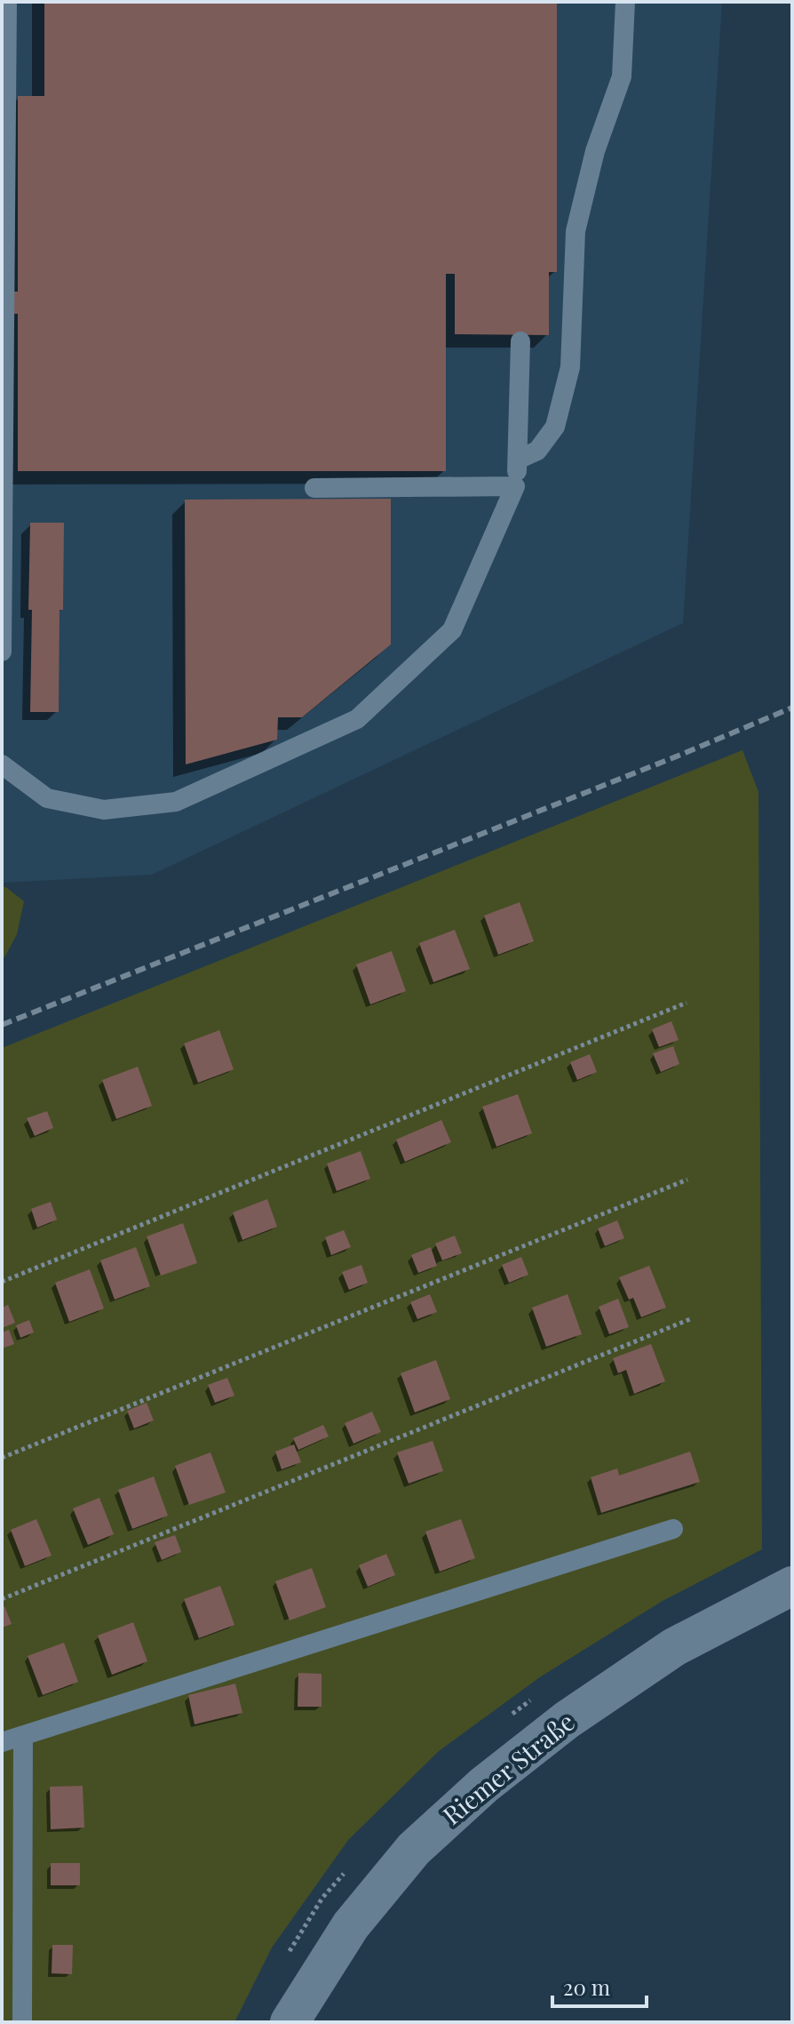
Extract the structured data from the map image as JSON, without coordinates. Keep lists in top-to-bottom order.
{
  "streets": {
    "street": ["Riemer Straße"]
  },
  "scale_bar": "20 m"
}
